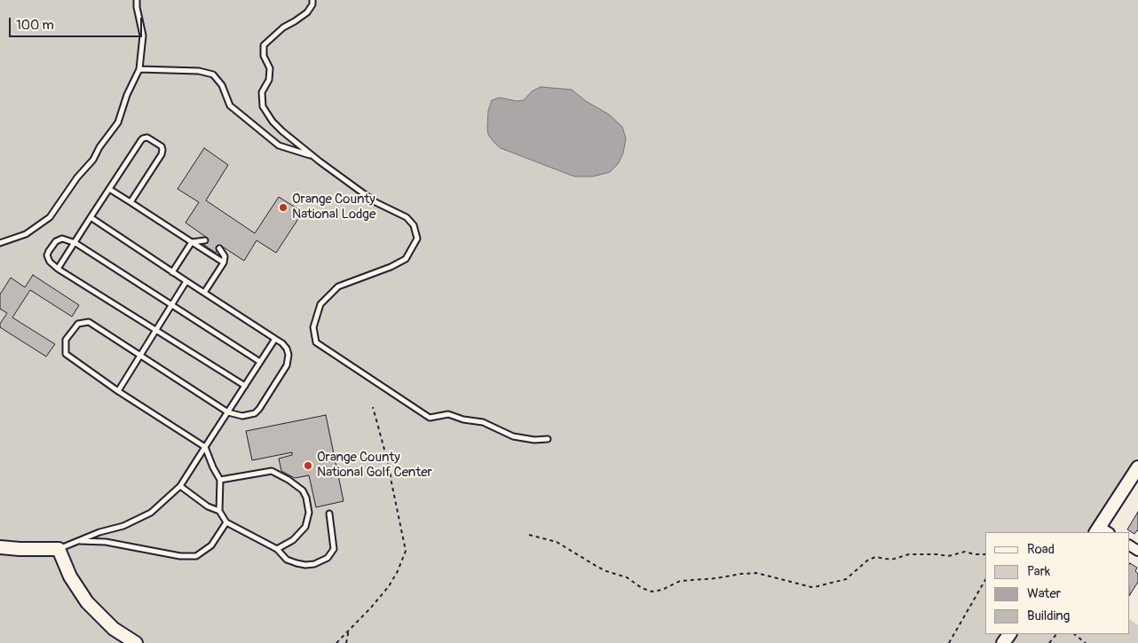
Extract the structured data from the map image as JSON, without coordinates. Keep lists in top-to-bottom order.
{
  "places": ["Orange County National Lodge", "Orange County National Golf Center"],
  "legend": [
    "Road",
    "Park",
    "Water",
    "Building"
  ],
  "scale_bar": "100 m"
}
